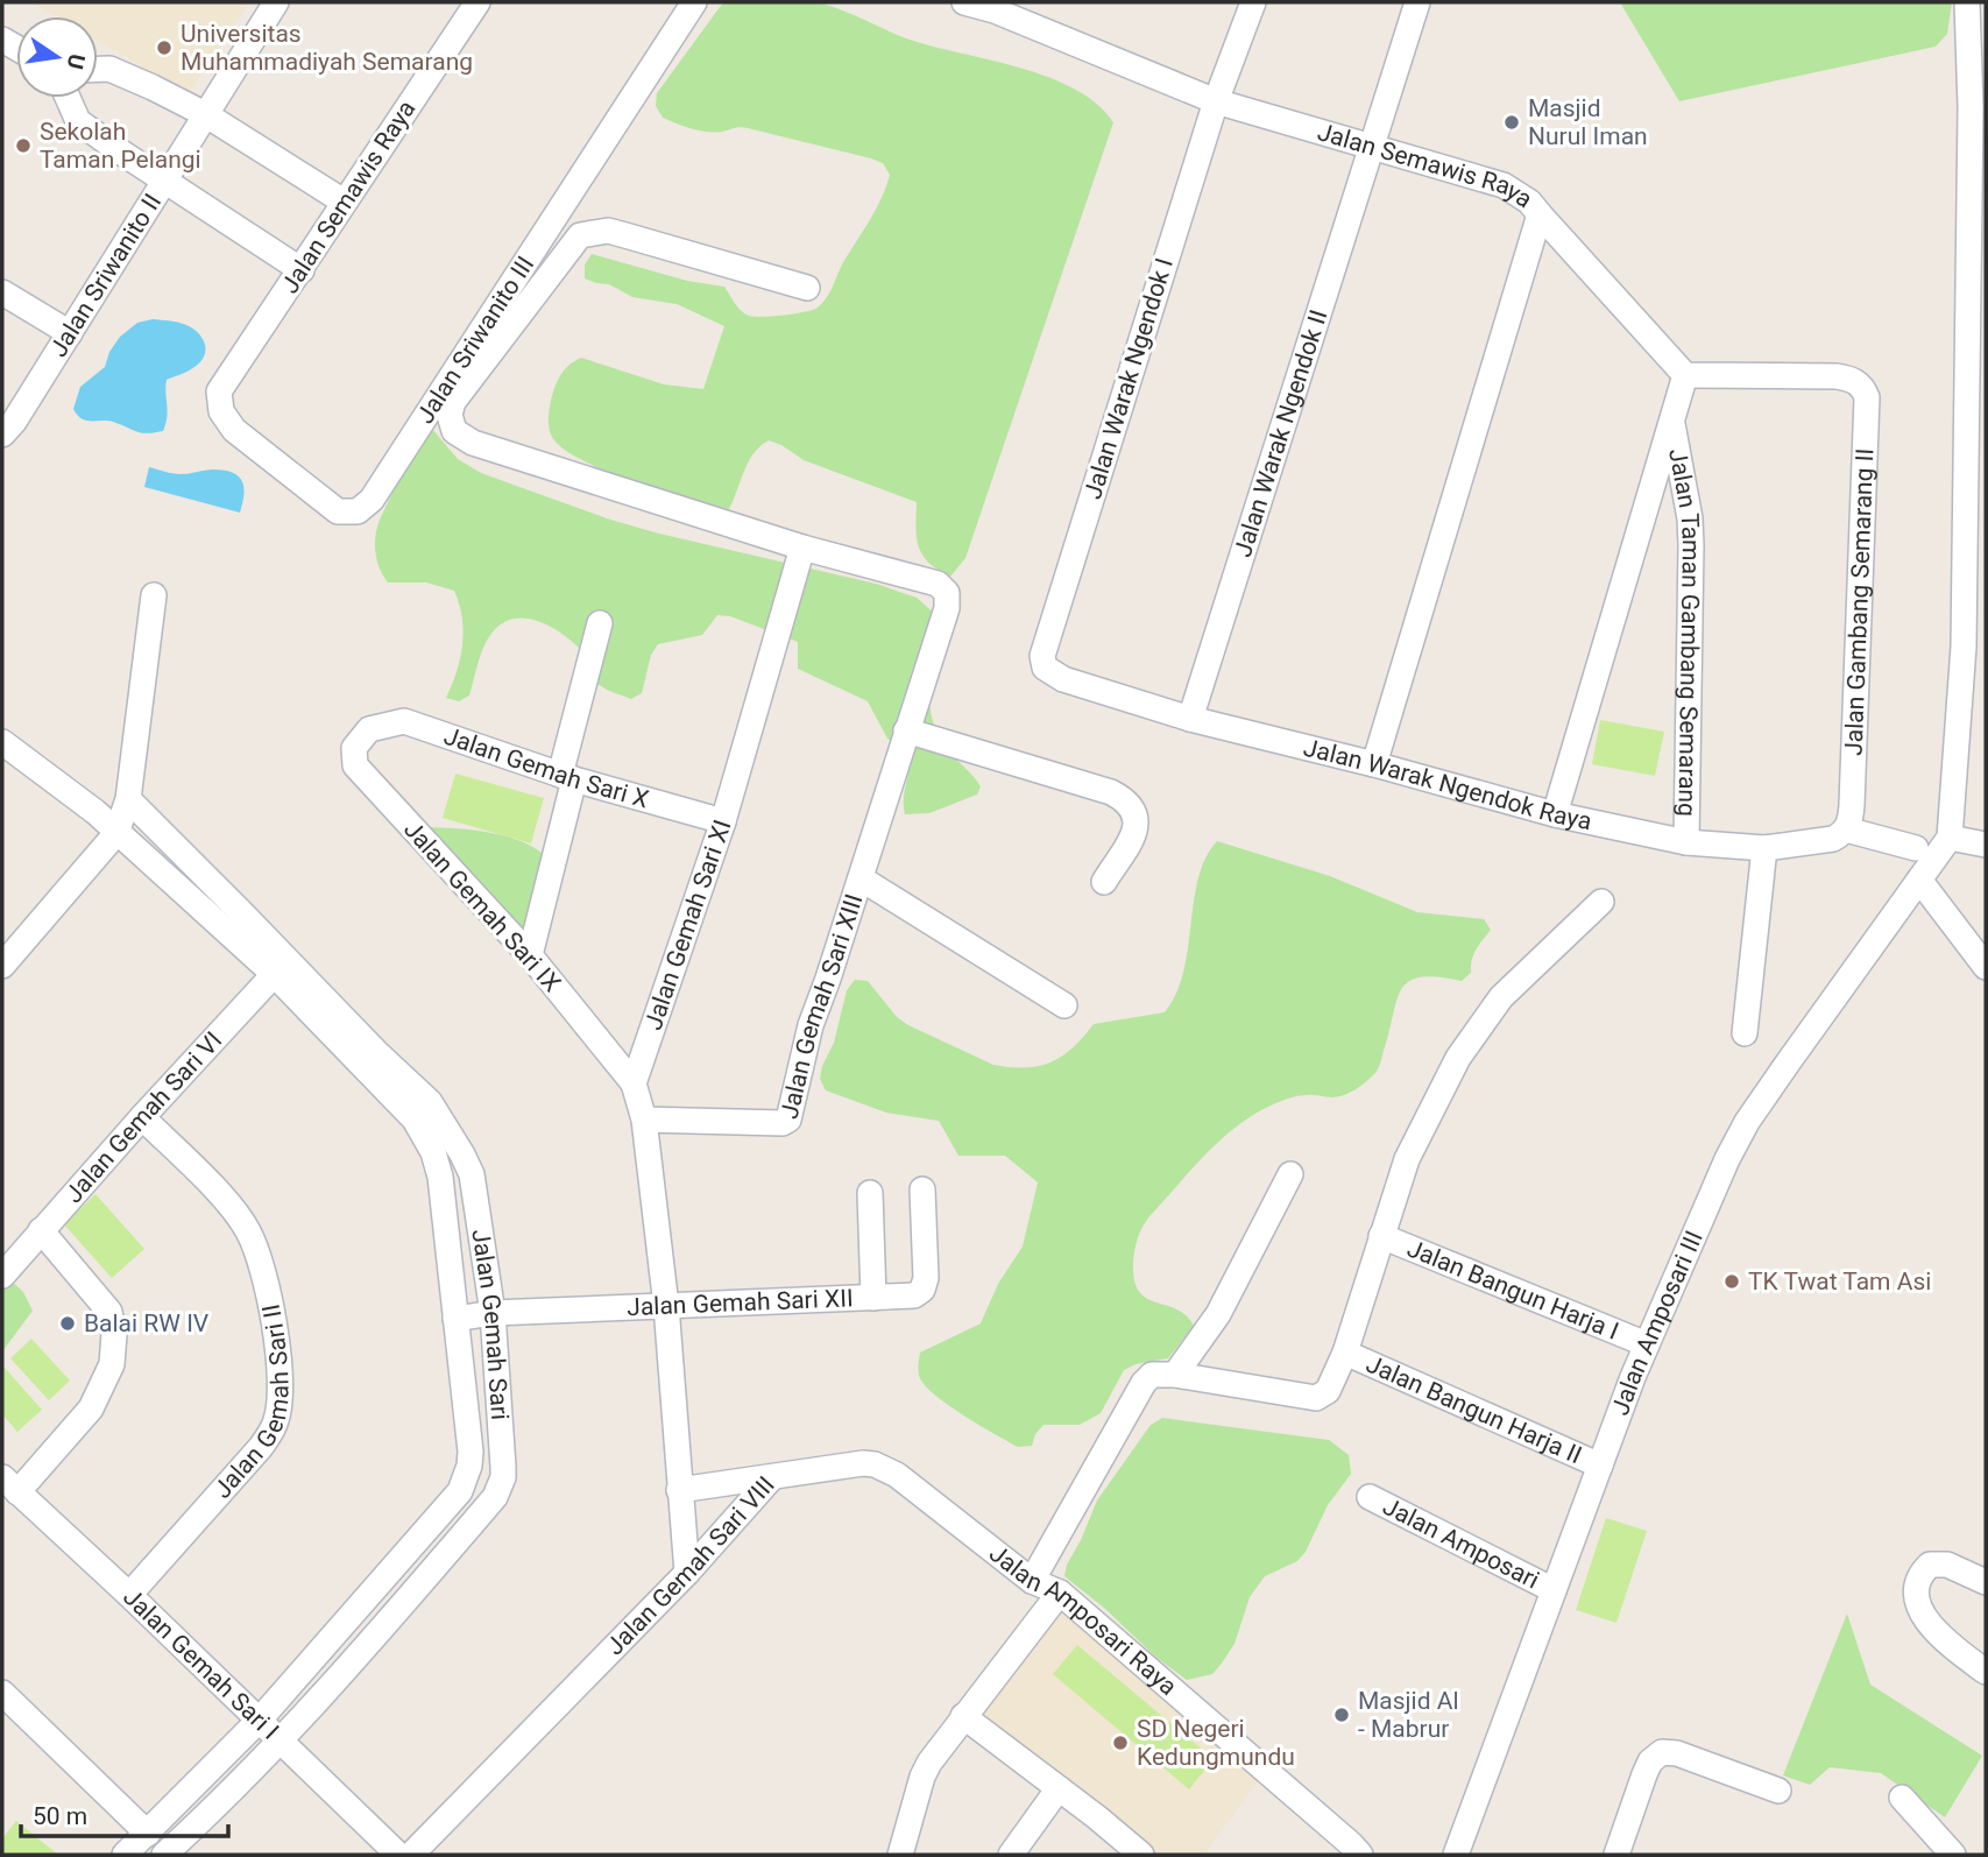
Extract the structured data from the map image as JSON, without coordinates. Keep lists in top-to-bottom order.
{
  "streets": {
    "street": [
      "Jalan Semawis Raya",
      "Jalan Sriwanito II",
      "Jalan Sriwanito III",
      "Jalan Warak Ngendok I",
      "Jalan Warak Ngendok II",
      "Jalan Gambang Semarang II",
      "Jalan Taman Gambang Semarang",
      "Jalan Gemah Sari X",
      "Jalan Warak Ngendok Raya",
      "Jalan Gemah Sari IX",
      "Jalan Gemah Sari XI",
      "Jalan Gemah Sari XIII",
      "Jalan Gemah Sari VI",
      "Jalan Bangun Harja I",
      "Jalan Gemah Sari XII",
      "Jalan Amposari III",
      "Jalan Gemah Sari",
      "Jalan Gemah Sari II",
      "Jalan Bangun Harja II",
      "Jalan Amposari",
      "Jalan Gemah Sari VIII",
      "Jalan Amposari Raya",
      "Jalan Gemah Sari I"
    ]
  },
  "crossings": [
    ["Jalan Semawis Raya", "Jalan Sriwanito III"],
    ["Jalan Semawis Raya", "Jalan Warak Ngendok I"],
    ["Jalan Semawis Raya", "Jalan Warak Ngendok II"],
    ["Jalan Semawis Raya", "Jalan Warak Ngendok Raya"],
    ["Jalan Warak Ngendok I", "Jalan Warak Ngendok Raya"],
    ["Jalan Warak Ngendok II", "Jalan Warak Ngendok Raya"],
    ["Jalan Gambang Semarang II", "Jalan Taman Gambang Semarang"],
    ["Jalan Gambang Semarang II", "Jalan Warak Ngendok Raya"],
    ["Jalan Taman Gambang Semarang", "Jalan Warak Ngendok Raya"],
    ["Jalan Gemah Sari X", "Jalan Gemah Sari IX"],
    ["Jalan Gemah Sari X", "Jalan Gemah Sari XI"],
    ["Jalan Gemah Sari IX", "Jalan Gemah Sari XI"],
    ["Jalan Gemah Sari XI", "Jalan Gemah Sari XIII"],
    ["Jalan Gemah Sari VI", "Jalan Gemah Sari"],
    ["Jalan Gemah Sari VI", "Jalan Gemah Sari II"],
    ["Jalan Bangun Harja I", "Jalan Amposari III"],
    ["Jalan Gemah Sari XII", "Jalan Gemah Sari"],
    ["Jalan Amposari III", "Jalan Bangun Harja II"],
    ["Jalan Amposari III", "Jalan Amposari"],
    ["Jalan Gemah Sari", "Jalan Gemah Sari I"],
    ["Jalan Gemah Sari II", "Jalan Gemah Sari I"],
    ["Jalan Gemah Sari VIII", "Jalan Amposari Raya"]
  ],
  "places": [
    "Universitas Muhammadiyah Semarang",
    "Masjid Nurul Iman",
    "Sekolah Taman Pelangi",
    "TK Twat Tam Asi",
    "Balai RW IV",
    "Masjid Al - Mabrur",
    "SD Negeri Kedungmundu"
  ],
  "scale_bar": "50 m",
  "north": "right"
}
